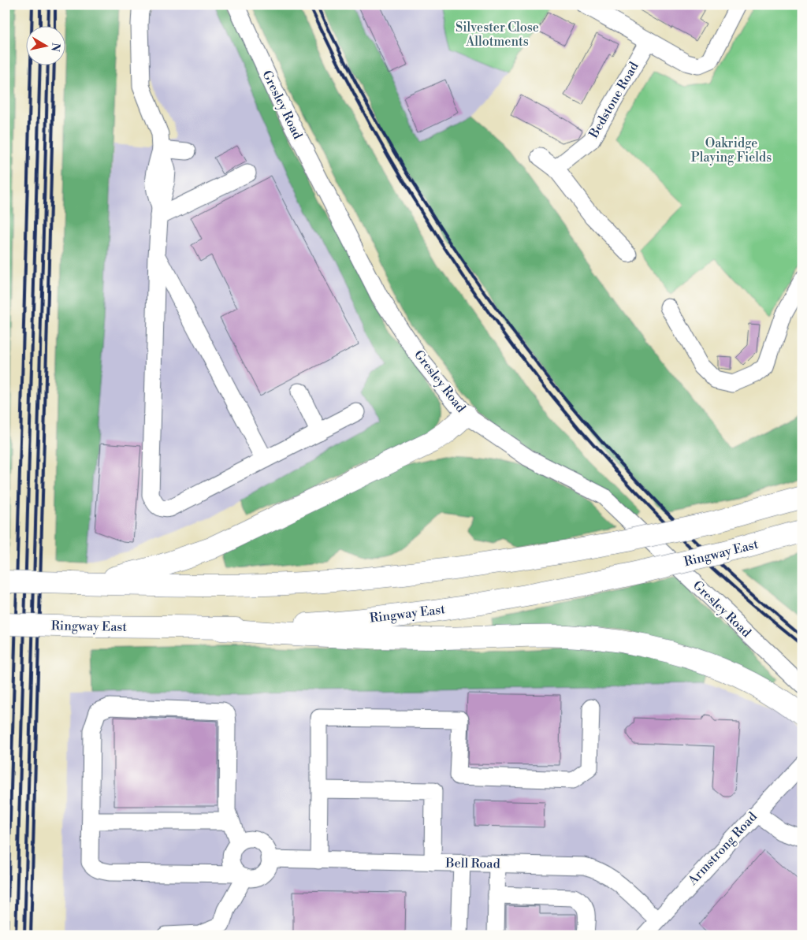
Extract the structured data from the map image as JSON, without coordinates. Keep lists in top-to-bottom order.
{
  "streets": {
    "highway": ["Ringway East"],
    "street": [
      "Bedstone Road",
      "Gresley Road",
      "Armstrong Road",
      "Bell Road"
    ]
  },
  "crossings": [
    ["Armstrong Road", "Bell Road"]
  ],
  "parks": ["Silvester Close Allotments", "Oakridge Playing Fields"],
  "north": "right"
}
